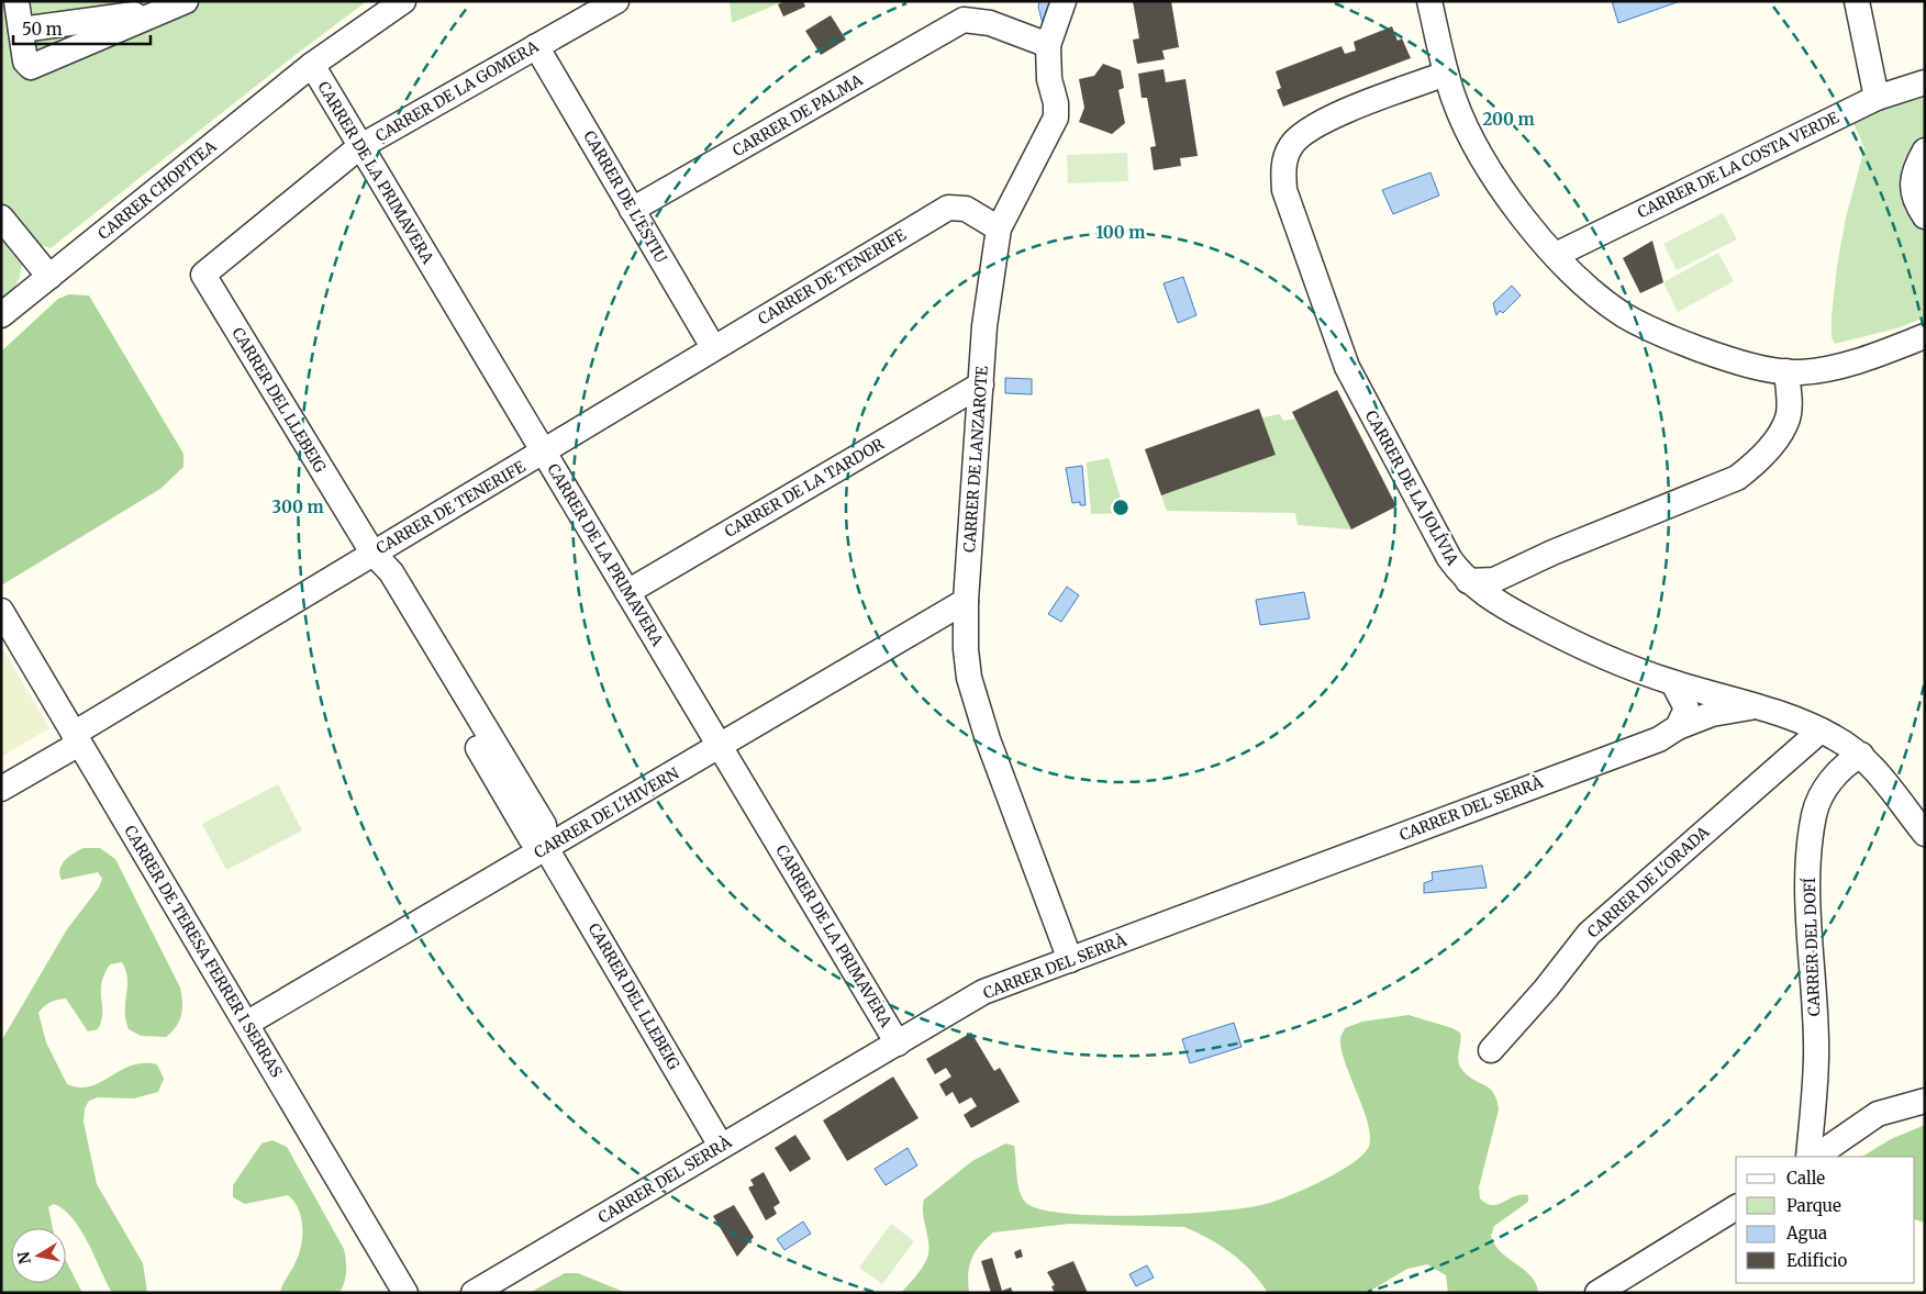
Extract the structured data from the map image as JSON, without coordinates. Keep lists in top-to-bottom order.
{
  "streets": {
    "street": [
      "CARRER DE LA GOMERA",
      "CARRER DE PALMA",
      "CARRER DE LA COSTA VERDE",
      "CARRER DE LA PRIMAVERA",
      "CARRER CHOPITEA",
      "CARRER DE L'ESTIU",
      "CARRER DE TENERIFE",
      "CARRER DEL LLEBEIG",
      "CARRER DE LANZAROTE",
      "CARRER DE LA TARDOR",
      "CARRER DE LA JOLÍVIA",
      "CARRER DEL SERRÀ",
      "CARRER DE L'HIVERN",
      "CARRER DE L'ORADA",
      "CARRER DEL DOFÍ",
      "CARRER DE TERESA FERRER I SERRAS"
    ]
  },
  "crossings": [
    ["CARRER DE LA GOMERA", "CARRER DE LA PRIMAVERA"],
    ["CARRER DE LA GOMERA", "CARRER DE L'ESTIU"],
    ["CARRER DE LA GOMERA", "CARRER DEL LLEBEIG"],
    ["CARRER DE PALMA", "CARRER DE L'ESTIU"],
    ["CARRER DE PALMA", "CARRER DE LANZAROTE"],
    ["CARRER DE LA PRIMAVERA", "CARRER CHOPITEA"],
    ["CARRER DE LA PRIMAVERA", "CARRER DE TENERIFE"],
    ["CARRER DE LA PRIMAVERA", "CARRER DE LA TARDOR"],
    ["CARRER DE LA PRIMAVERA", "CARRER DEL SERRÀ"],
    ["CARRER DE LA PRIMAVERA", "CARRER DE L'HIVERN"],
    ["CARRER DE L'ESTIU", "CARRER DE TENERIFE"],
    ["CARRER DE TENERIFE", "CARRER DEL LLEBEIG"],
    ["CARRER DE TENERIFE", "CARRER DE LANZAROTE"],
    ["CARRER DE TENERIFE", "CARRER DE TERESA FERRER I SERRAS"],
    ["CARRER DEL LLEBEIG", "CARRER DEL SERRÀ"],
    ["CARRER DEL LLEBEIG", "CARRER DE L'HIVERN"],
    ["CARRER DE LANZAROTE", "CARRER DE LA TARDOR"],
    ["CARRER DE LANZAROTE", "CARRER DEL SERRÀ"],
    ["CARRER DE LANZAROTE", "CARRER DE L'HIVERN"],
    ["CARRER DE LA JOLÍVIA", "CARRER DEL SERRÀ"],
    ["CARRER DE LA JOLÍVIA", "CARRER DE L'ORADA"],
    ["CARRER DE LA JOLÍVIA", "CARRER DEL DOFÍ"],
    ["CARRER DE L'HIVERN", "CARRER DE TERESA FERRER I SERRAS"]
  ],
  "legend": [
    "Calle",
    "Parque",
    "Agua",
    "Edificio"
  ],
  "scale_bar": "50 m",
  "north": "left",
  "rings": ["200 m", "100 m", "300 m"]
}
